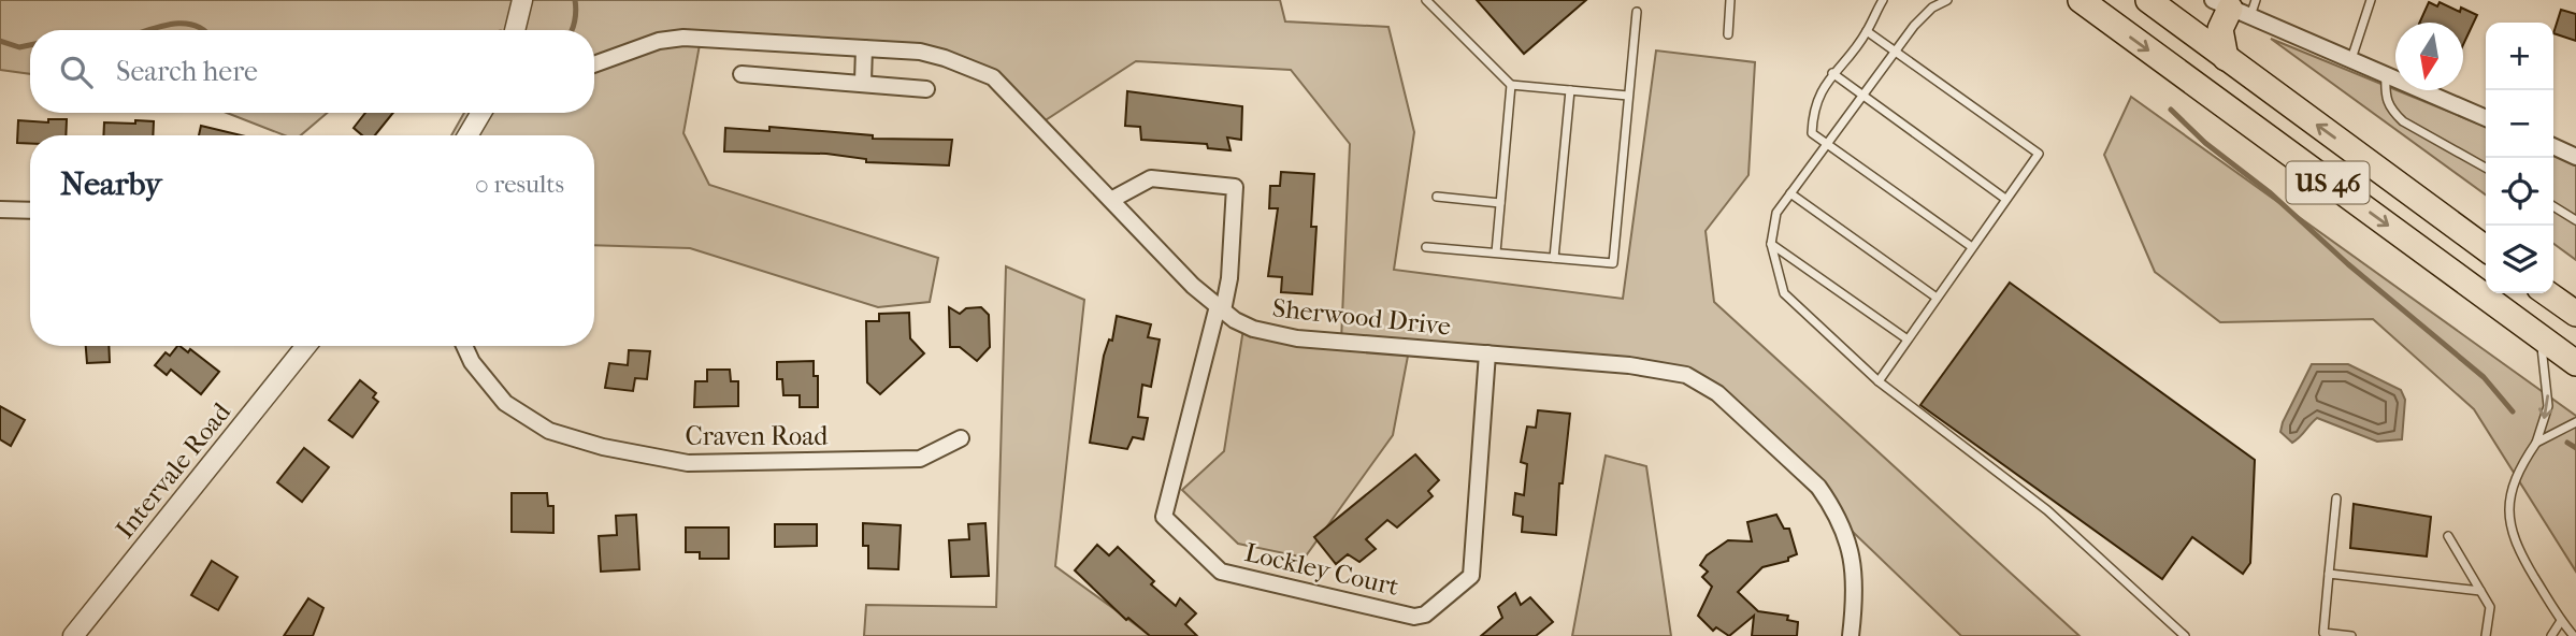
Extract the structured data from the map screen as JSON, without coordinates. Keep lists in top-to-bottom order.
{
  "streets": {
    "highway": ["US 46"],
    "street": [
      "Sherwood Drive",
      "Craven Road",
      "Intervale Road",
      "Lockley Court"
    ]
  },
  "crossings": [
    ["Sherwood Drive", "Lockley Court"]
  ],
  "north": "bottom",
  "page": {
    "map_buttons": ["+", "−"],
    "search": "Search here",
    "heading": ["Nearby", "0 results"]
  }
}
